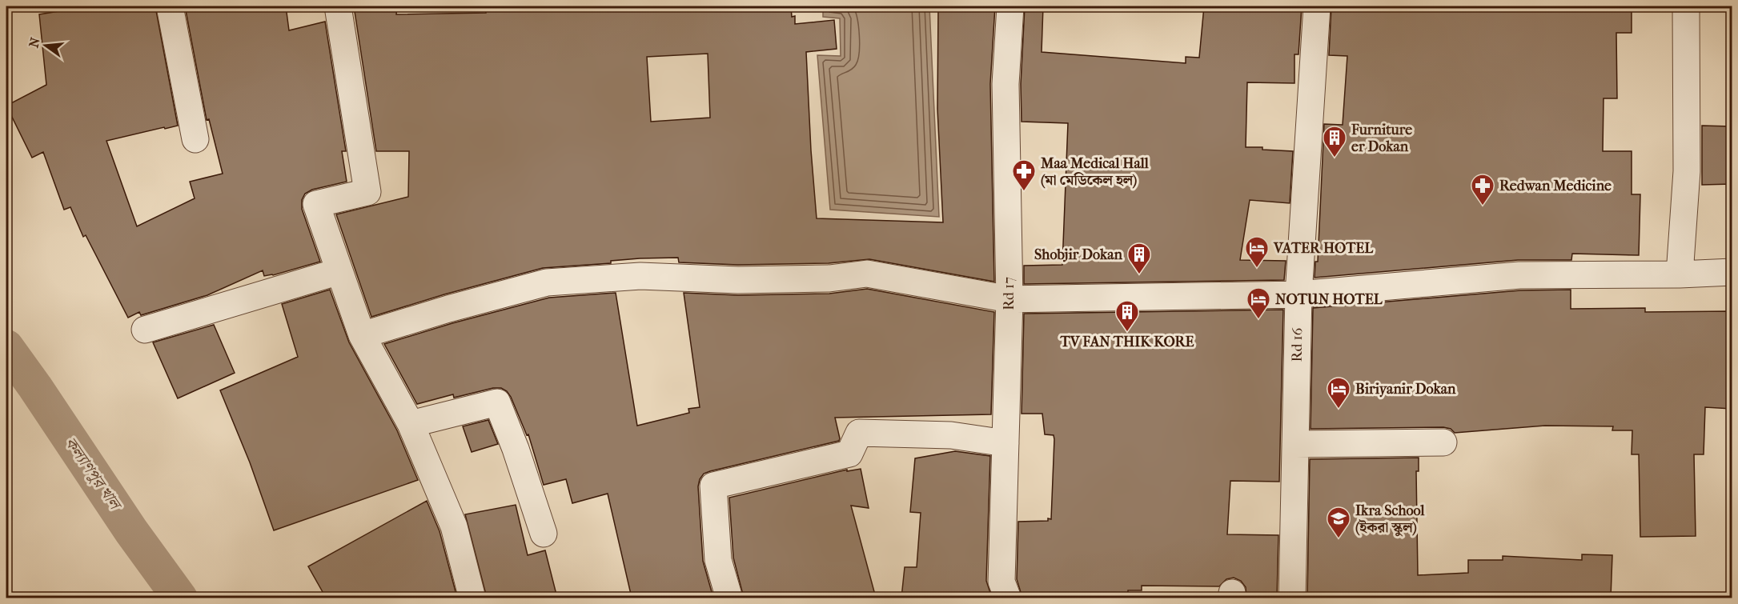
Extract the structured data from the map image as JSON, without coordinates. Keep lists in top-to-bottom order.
{
  "streets": {
    "street": ["Rd 17", "Rd 16"]
  },
  "water": ["কল্যাণপুর খাল"],
  "places": {
    "building": ["Furniture er Dokan", "Shobjir Dokan", "TV FAN THIK KORE"],
    "pharmacy": ["Maa Medical Hall (মা মেডিকেল হল)", "Redwan Medicine"],
    "hotel": ["VATER HOTEL", "NOTUN HOTEL", "Biriyanir Dokan"],
    "school or university": ["Ikra School (ইকরা স্কুল)"]
  },
  "north": "left"
}
